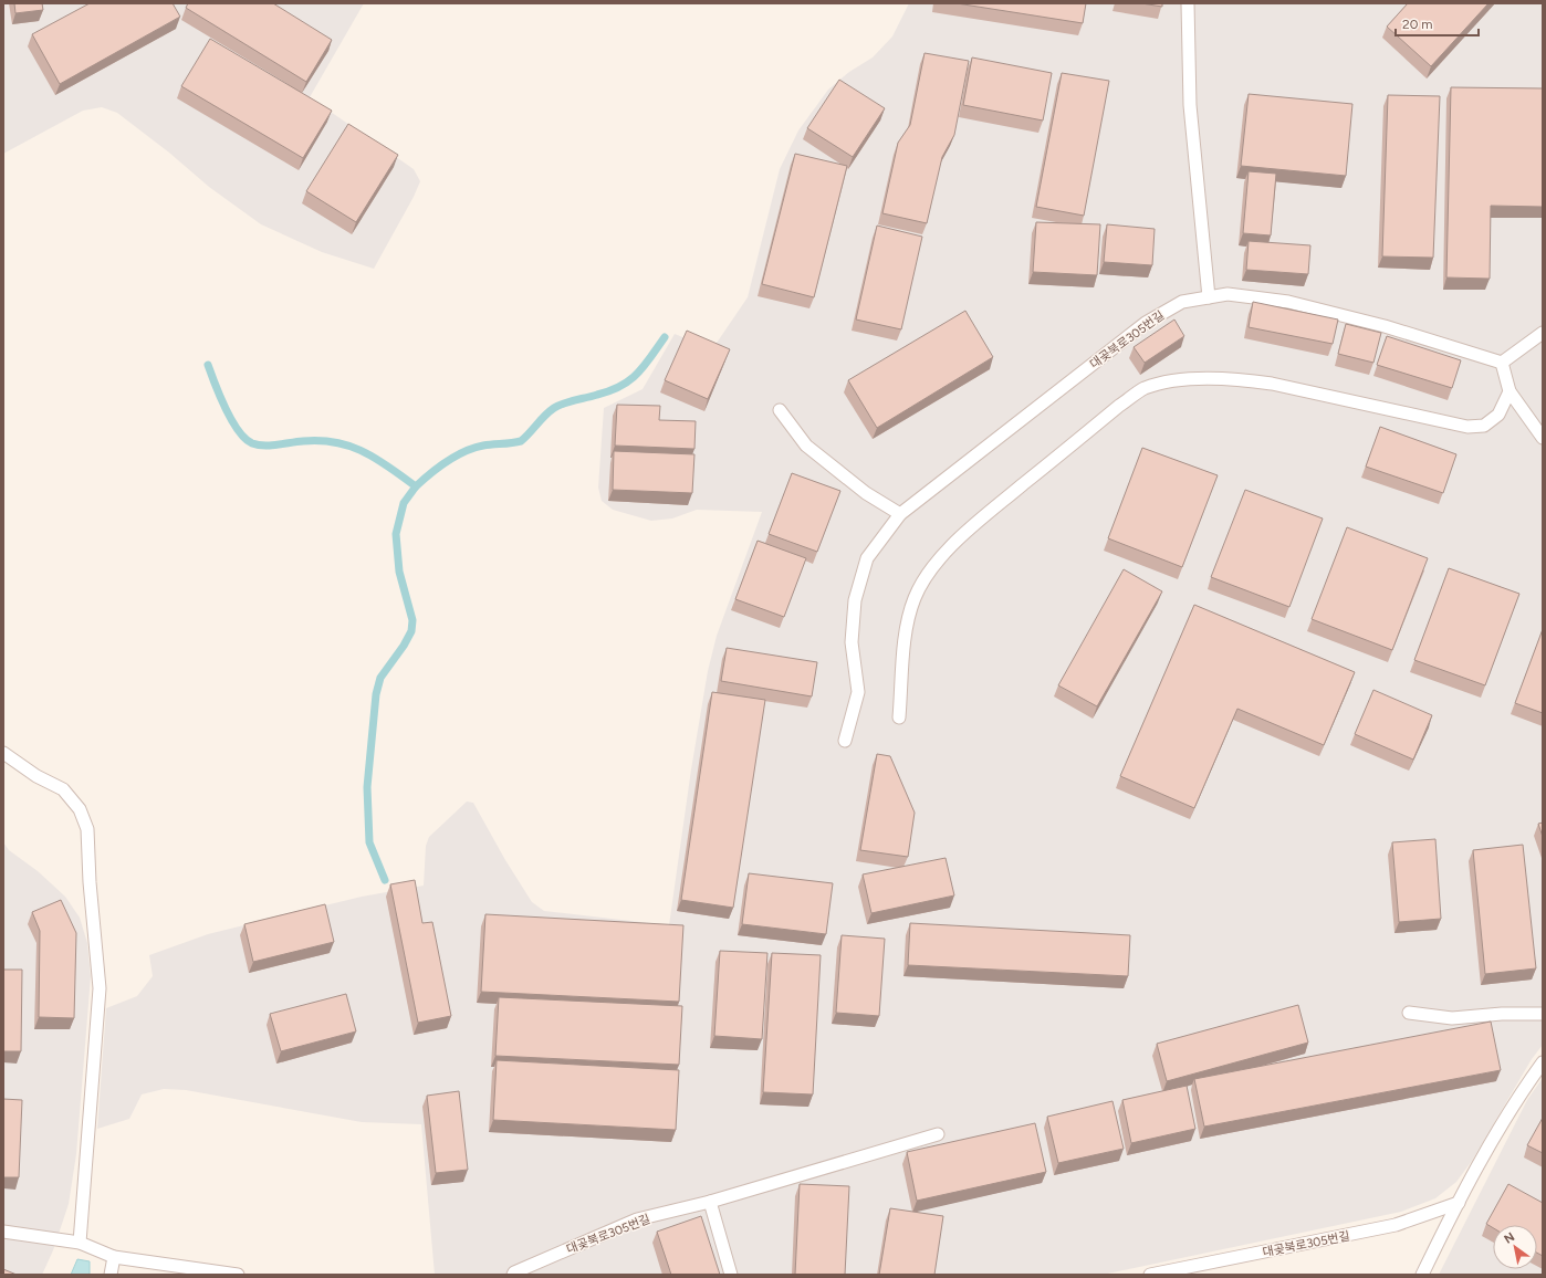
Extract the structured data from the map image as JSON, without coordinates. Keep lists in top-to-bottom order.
{
  "streets": {
    "lane": ["대곶북로305번길"]
  },
  "scale_bar": "20 m",
  "north": "top left"
}
